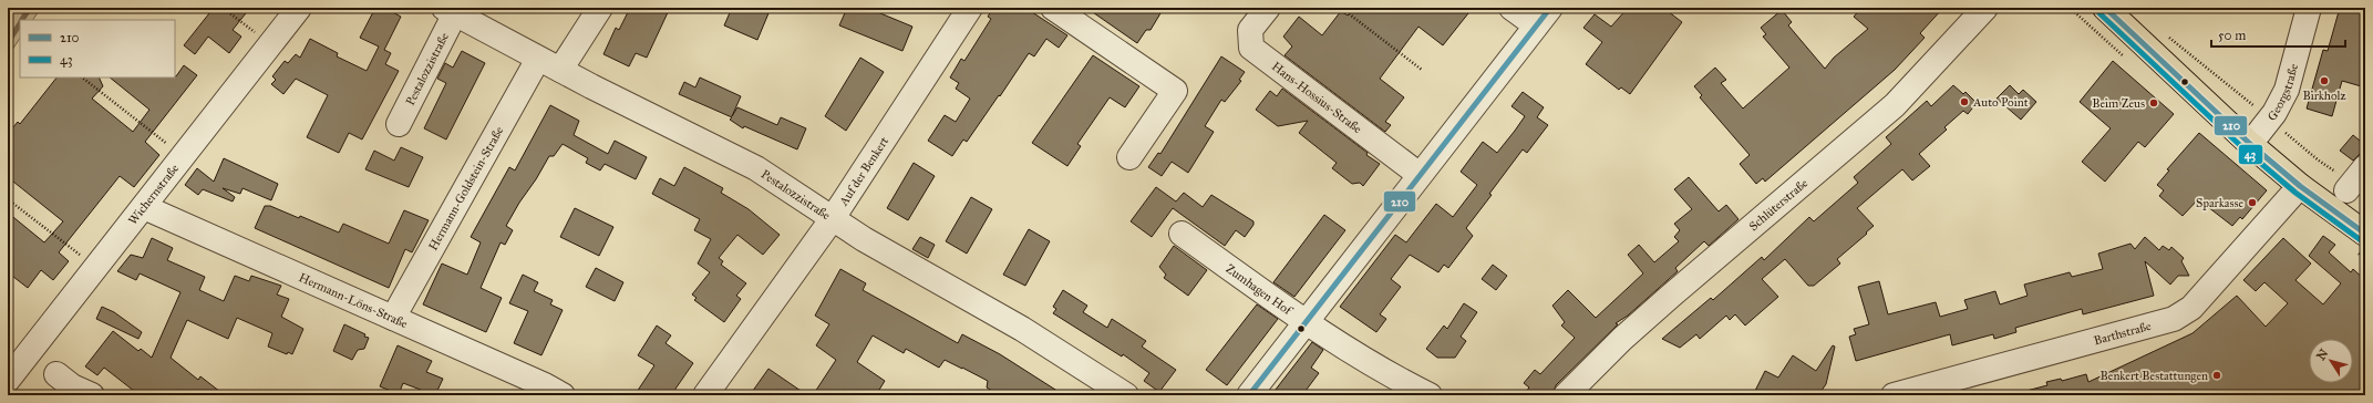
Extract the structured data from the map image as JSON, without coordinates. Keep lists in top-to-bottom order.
{
  "streets": {
    "street": [
      "Pestalozzistraße",
      "Georgstraße",
      "Hans-Hossius-Straße",
      "Auf der Benkert",
      "Hermann-Goldstein-Straße",
      "Wichernstraße",
      "Schlüterstraße",
      "Zumhagen Hof",
      "Hermann-Löns-Straße",
      "Barthstraße"
    ]
  },
  "crossings": [
    ["Pestalozzistraße", "Auf der Benkert"],
    ["Pestalozzistraße", "Hermann-Goldstein-Straße"],
    ["Hermann-Goldstein-Straße", "Hermann-Löns-Straße"],
    ["Wichernstraße", "Hermann-Löns-Straße"]
  ],
  "places": [
    "Birkholz",
    "Auto Point",
    "Beim Zeus",
    "Sparkasse",
    "Benkert Bestattungen"
  ],
  "lines": ["transit line 210", "transit line 43"],
  "legend": ["210", "43"],
  "scale_bar": "50 m",
  "north": "top left"
}
